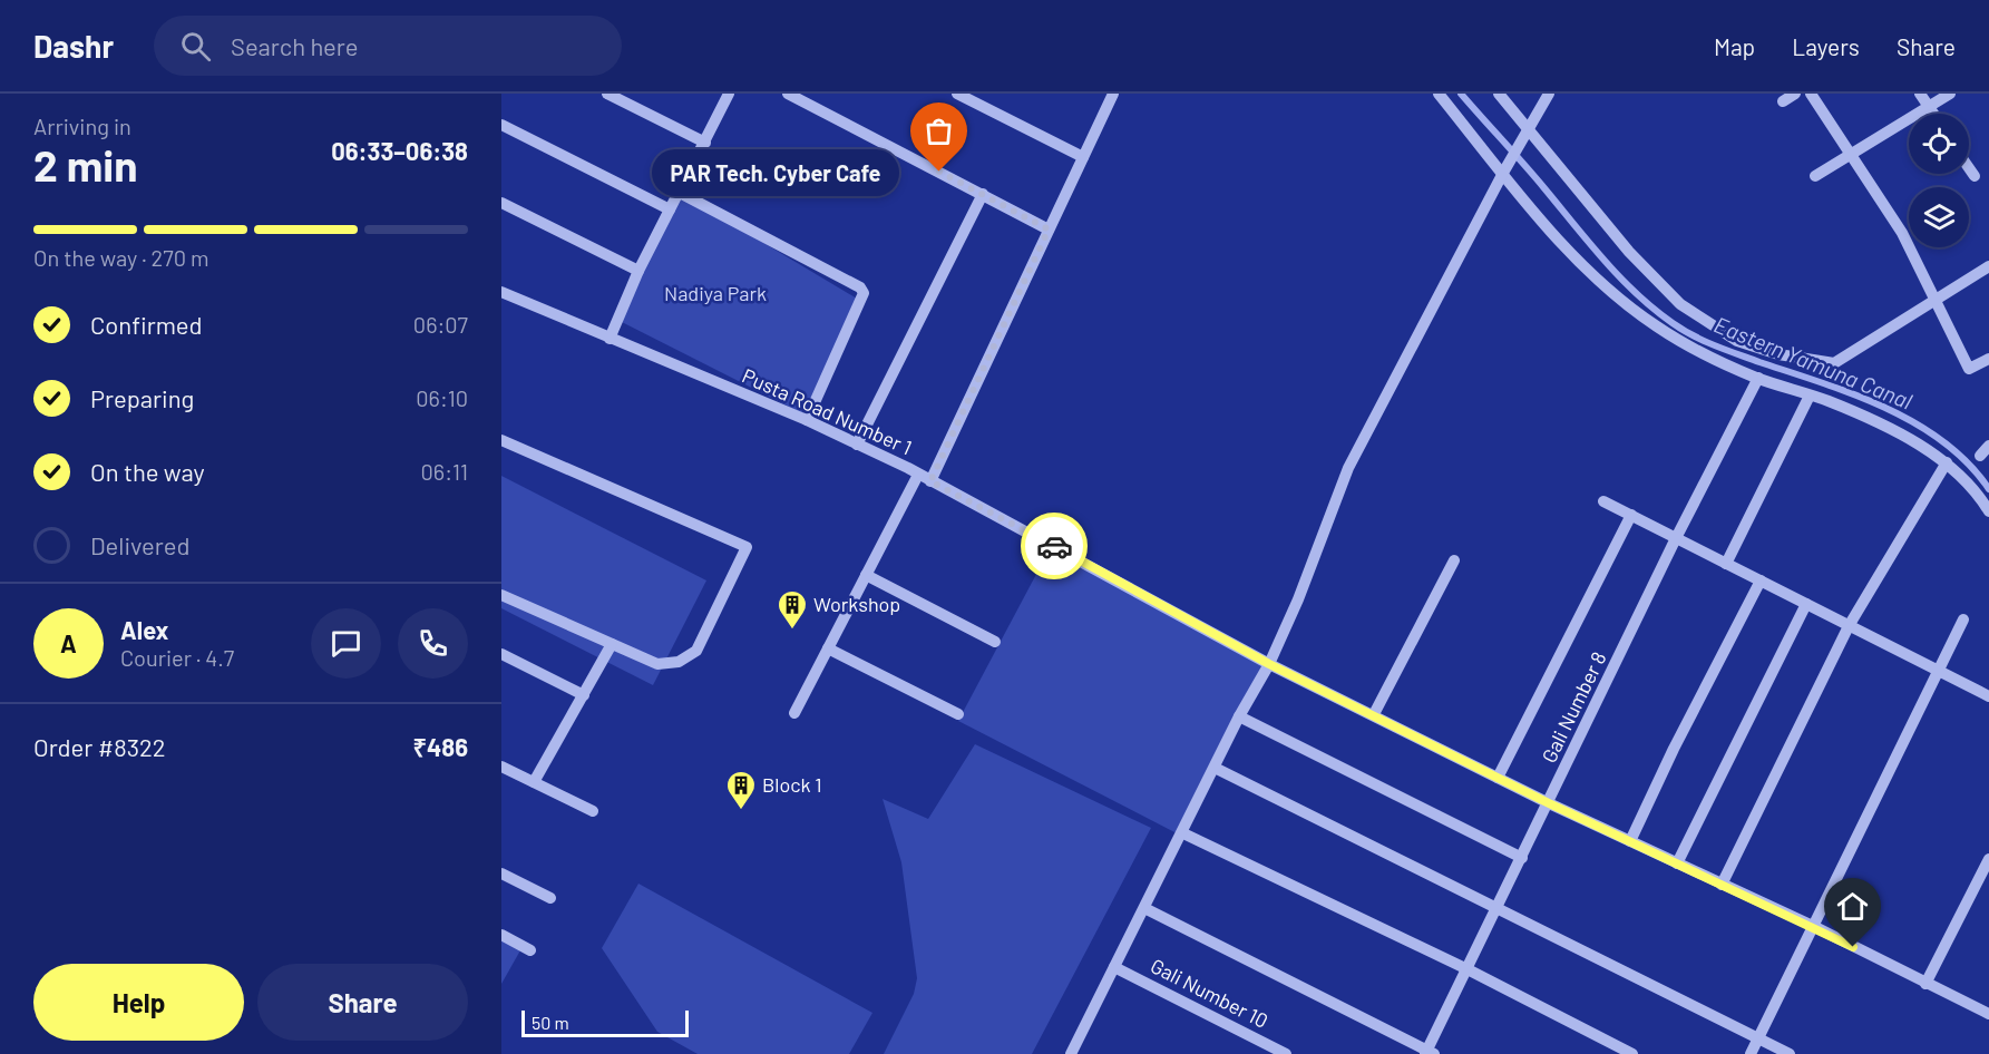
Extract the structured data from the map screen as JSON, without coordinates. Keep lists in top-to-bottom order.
{
  "streets": {
    "street": ["Pusta Road Number 1", "Gali Number 8", "Gali Number 10"]
  },
  "crossings": [
    ["Pusta Road Number 1", "Gali Number 8"]
  ],
  "water": ["Eastern Yamuna Canal"],
  "parks": ["Nadiya Park"],
  "places": {
    "other": ["PAR Tech. Cyber Cafe"],
    "building": ["Workshop", "Block 1"]
  },
  "scale_bar": "50 m",
  "page": {
    "header": "Dashr",
    "search": "Search here",
    "nav": ["Map", "Layers", "Share"],
    "heading": ["2 min", "Arriving in", "06:33–06:38"],
    "panel": [
      "Alex",
      "Courier · 4.7",
      "Order #8322",
      "₹486"
    ],
    "bubble": "PAR Tech. Cyber Cafe",
    "bar": "On the way · 270 m",
    "list": [
      ["Confirmed", "06:07"],
      ["Preparing", "06:10"],
      ["On the way", "06:11"],
      "Delivered"
    ],
    "round": "A",
    "buttons": ["Help", "Share"],
    "scale": "50 m"
  }
}
